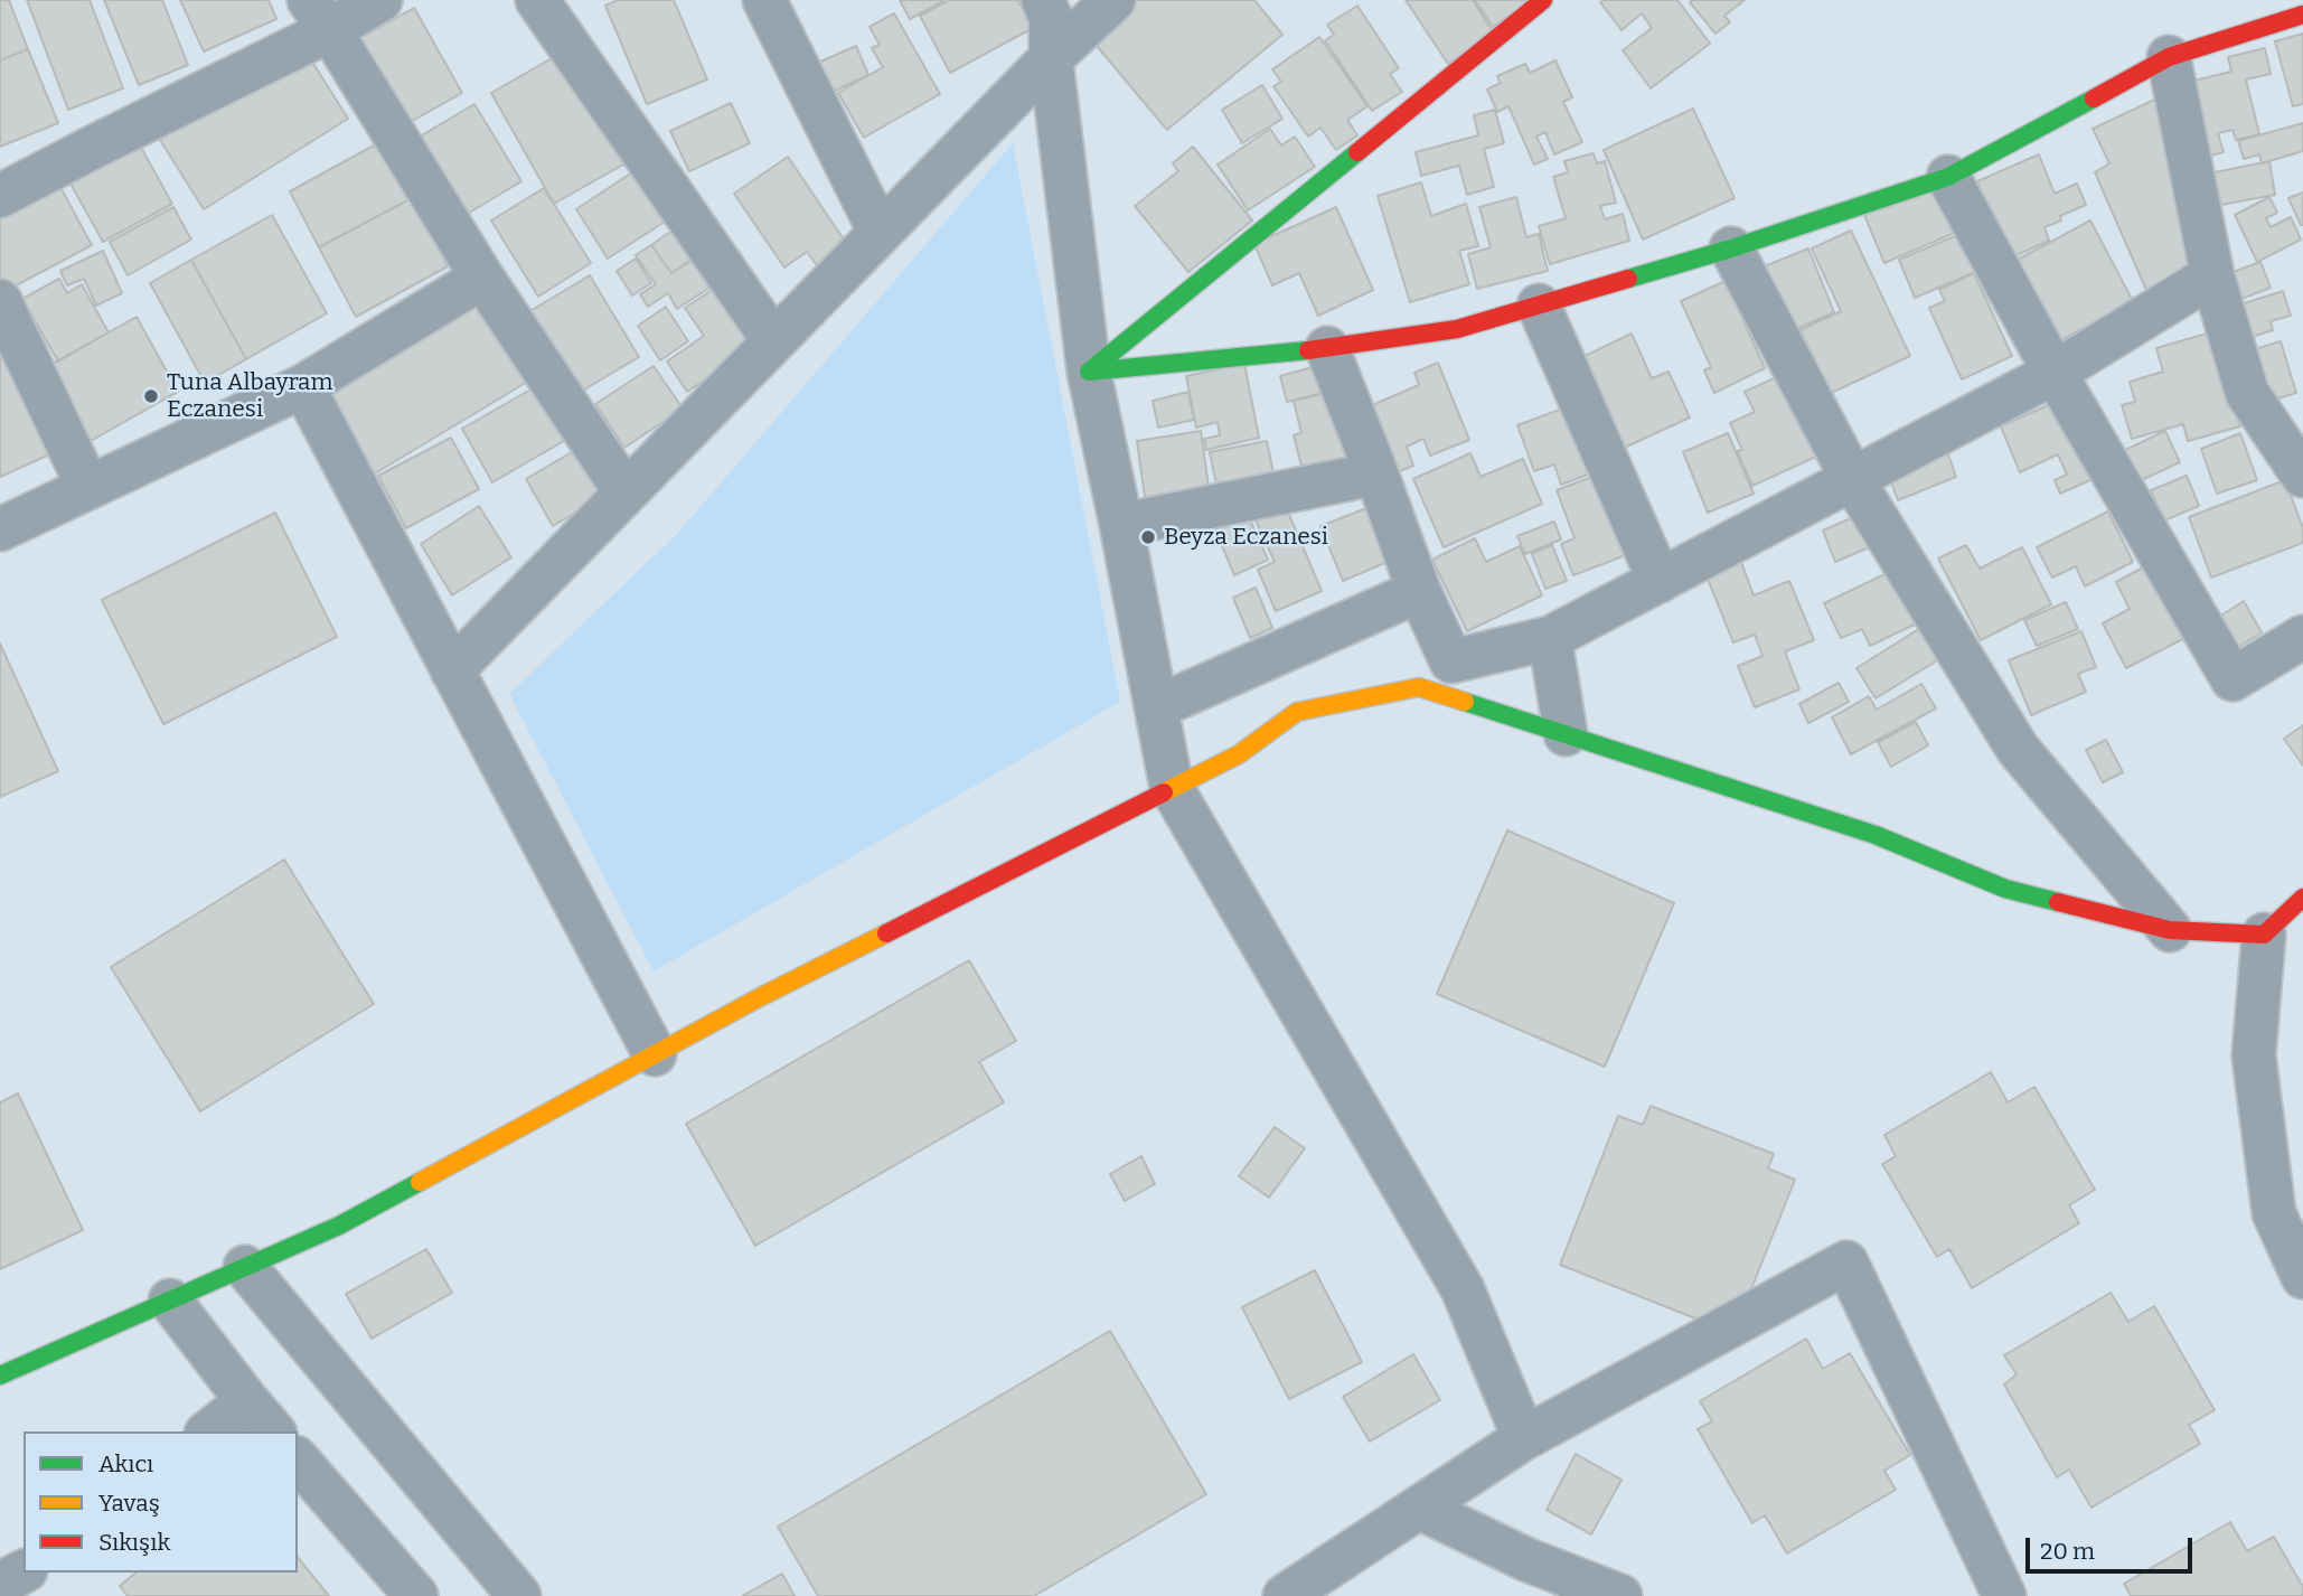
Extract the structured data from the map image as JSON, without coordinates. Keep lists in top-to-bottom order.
{
  "places": ["Tuna Albayram Eczanesi", "Beyza Eczanesi"],
  "legend": ["Akıcı", "Yavaş", "Sıkışık"],
  "scale_bar": "20 m"
}
